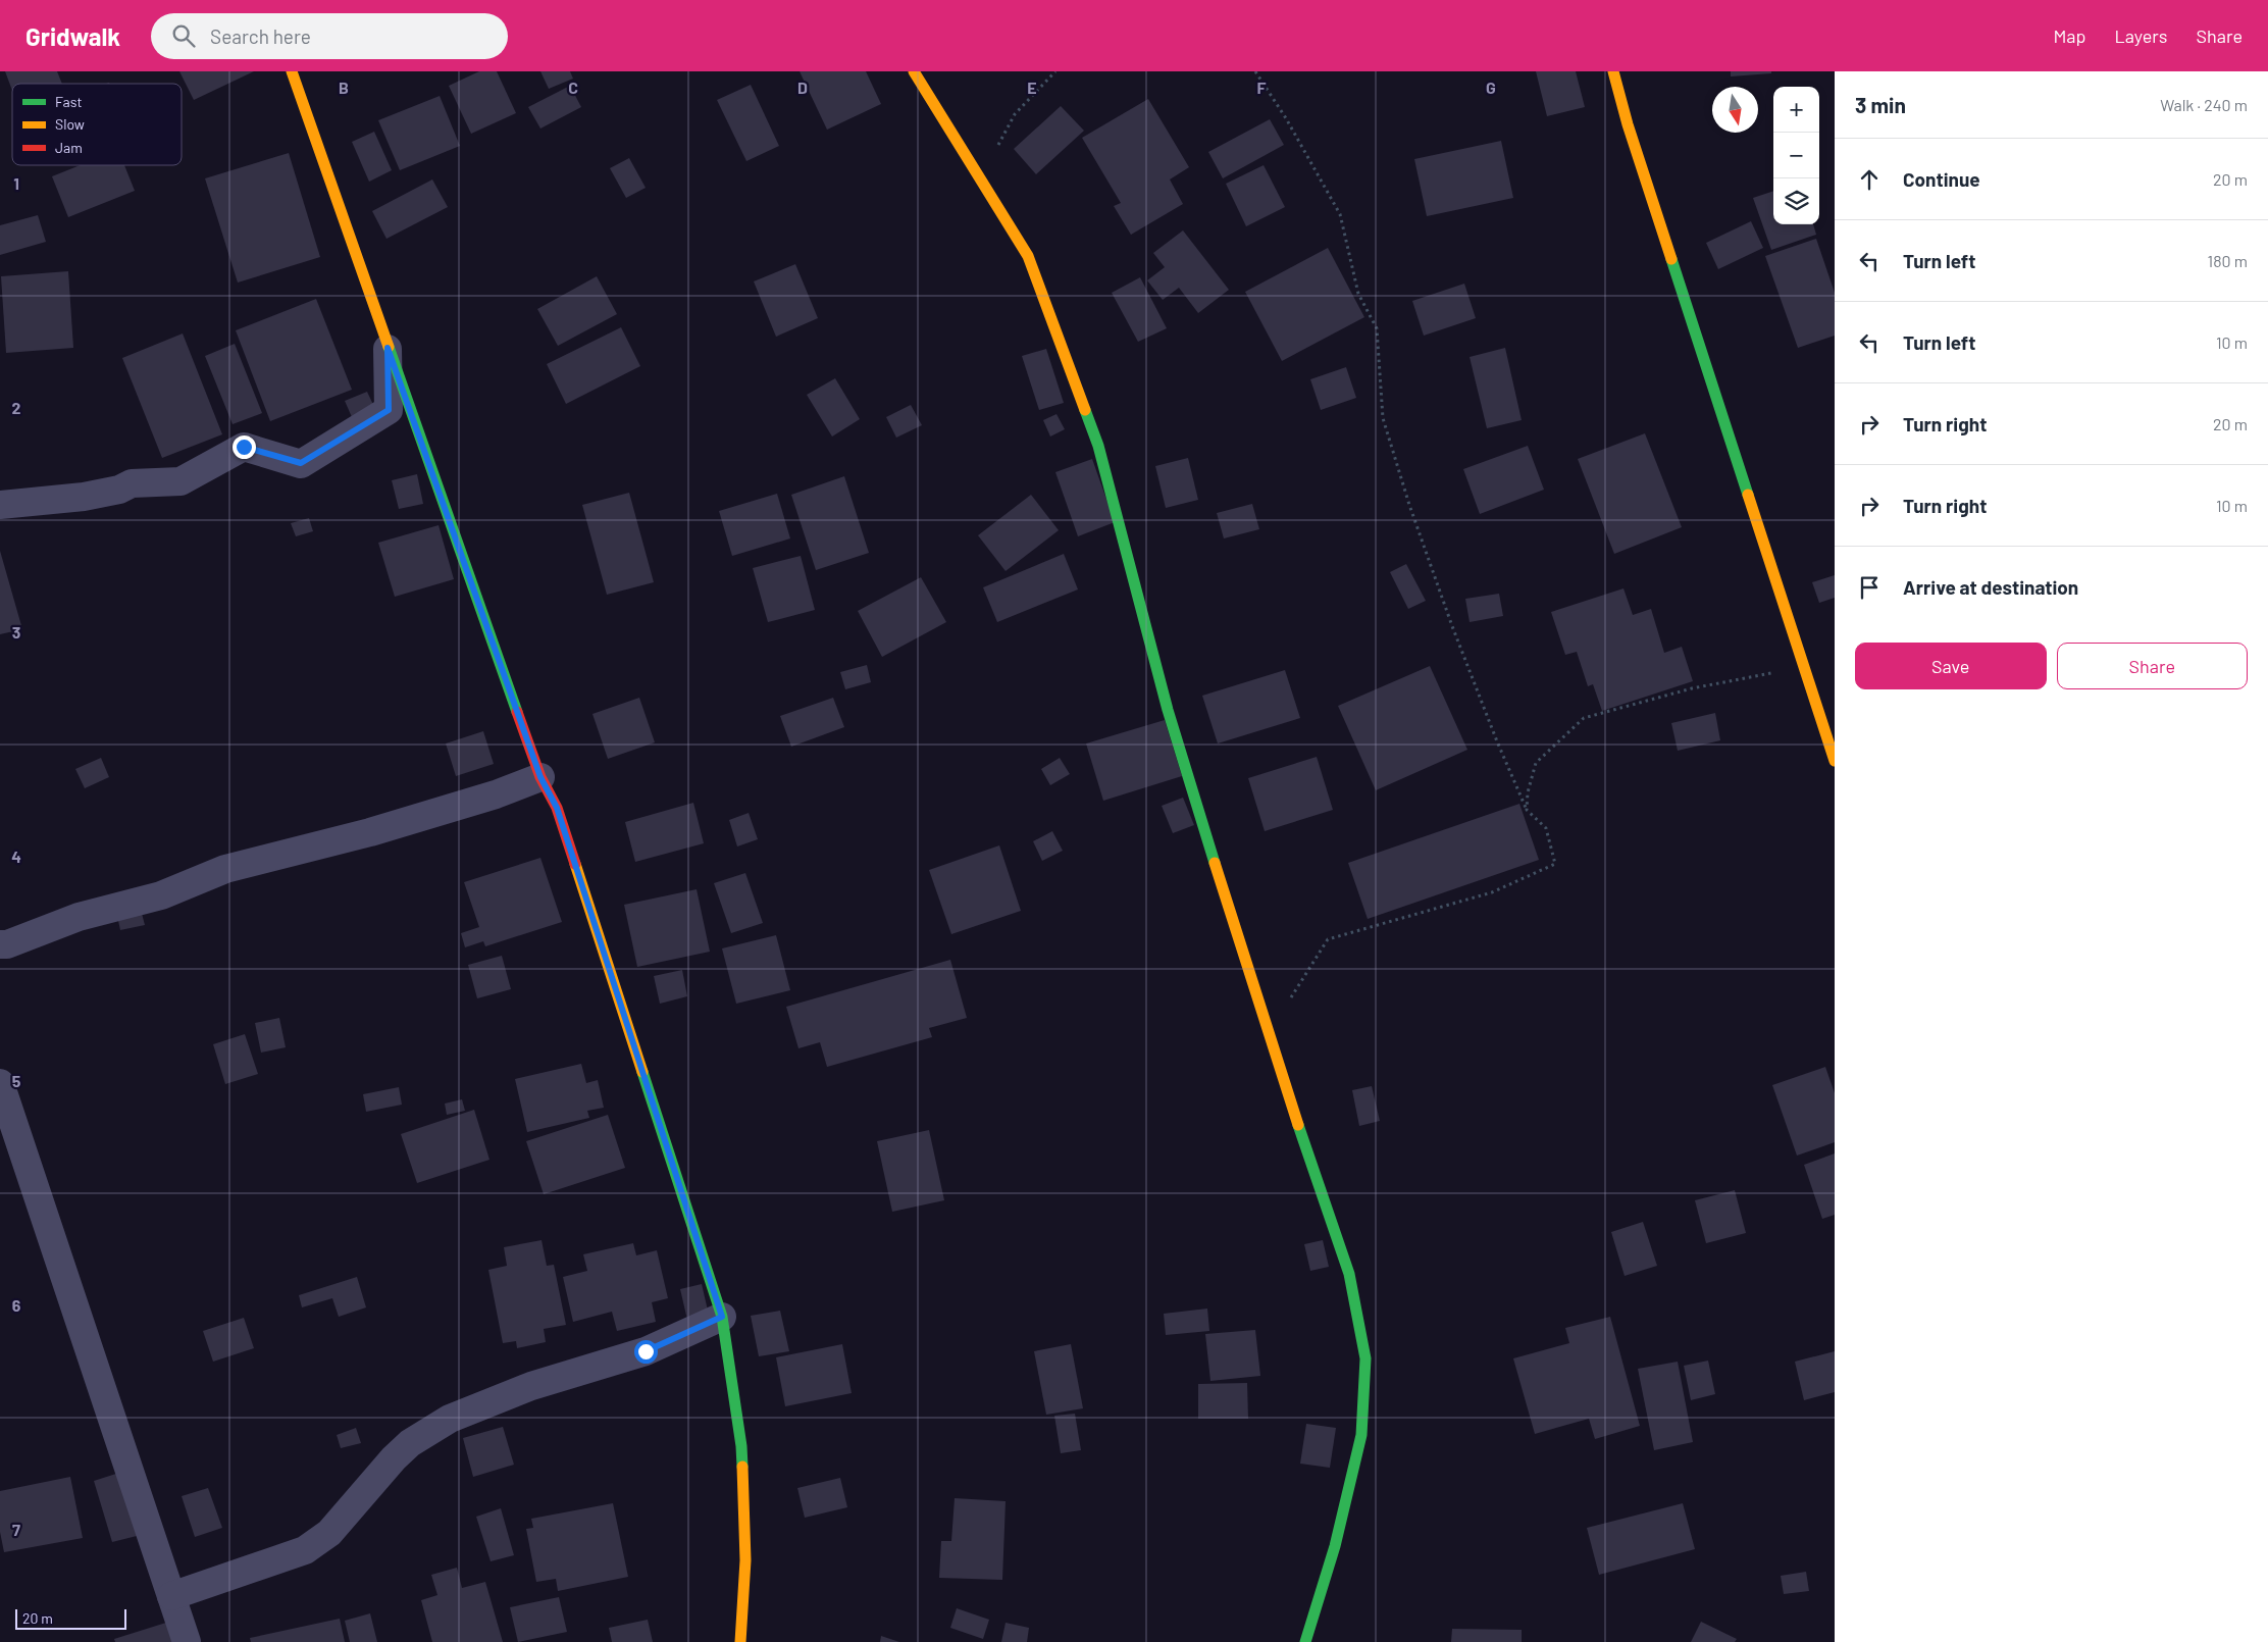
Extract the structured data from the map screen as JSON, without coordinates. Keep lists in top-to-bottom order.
{
  "legend": ["Fast", "Slow", "Jam"],
  "scale_bar": "20 m",
  "north": "bottom",
  "page": {
    "header": "Gridwalk",
    "search": "Search here",
    "nav": ["Map", "Layers", "Share"],
    "heading": ["3 min", "Walk · 240 m"],
    "map_buttons": ["+", "−"],
    "list": [
      ["Continue", "20 m"],
      ["Turn left", "180 m"],
      ["Turn left", "10 m"],
      ["Turn right", "20 m"],
      ["Turn right", "10 m"],
      "Arrive at destination"
    ],
    "buttons": ["Save", "Share"],
    "scale": "20 m"
  },
  "grid": {
    "columns": [
      "B",
      "C",
      "D",
      "E",
      "F",
      "G"
    ],
    "rows": [
      "1",
      "2",
      "3",
      "4",
      "5",
      "6",
      "7"
    ]
  }
}
